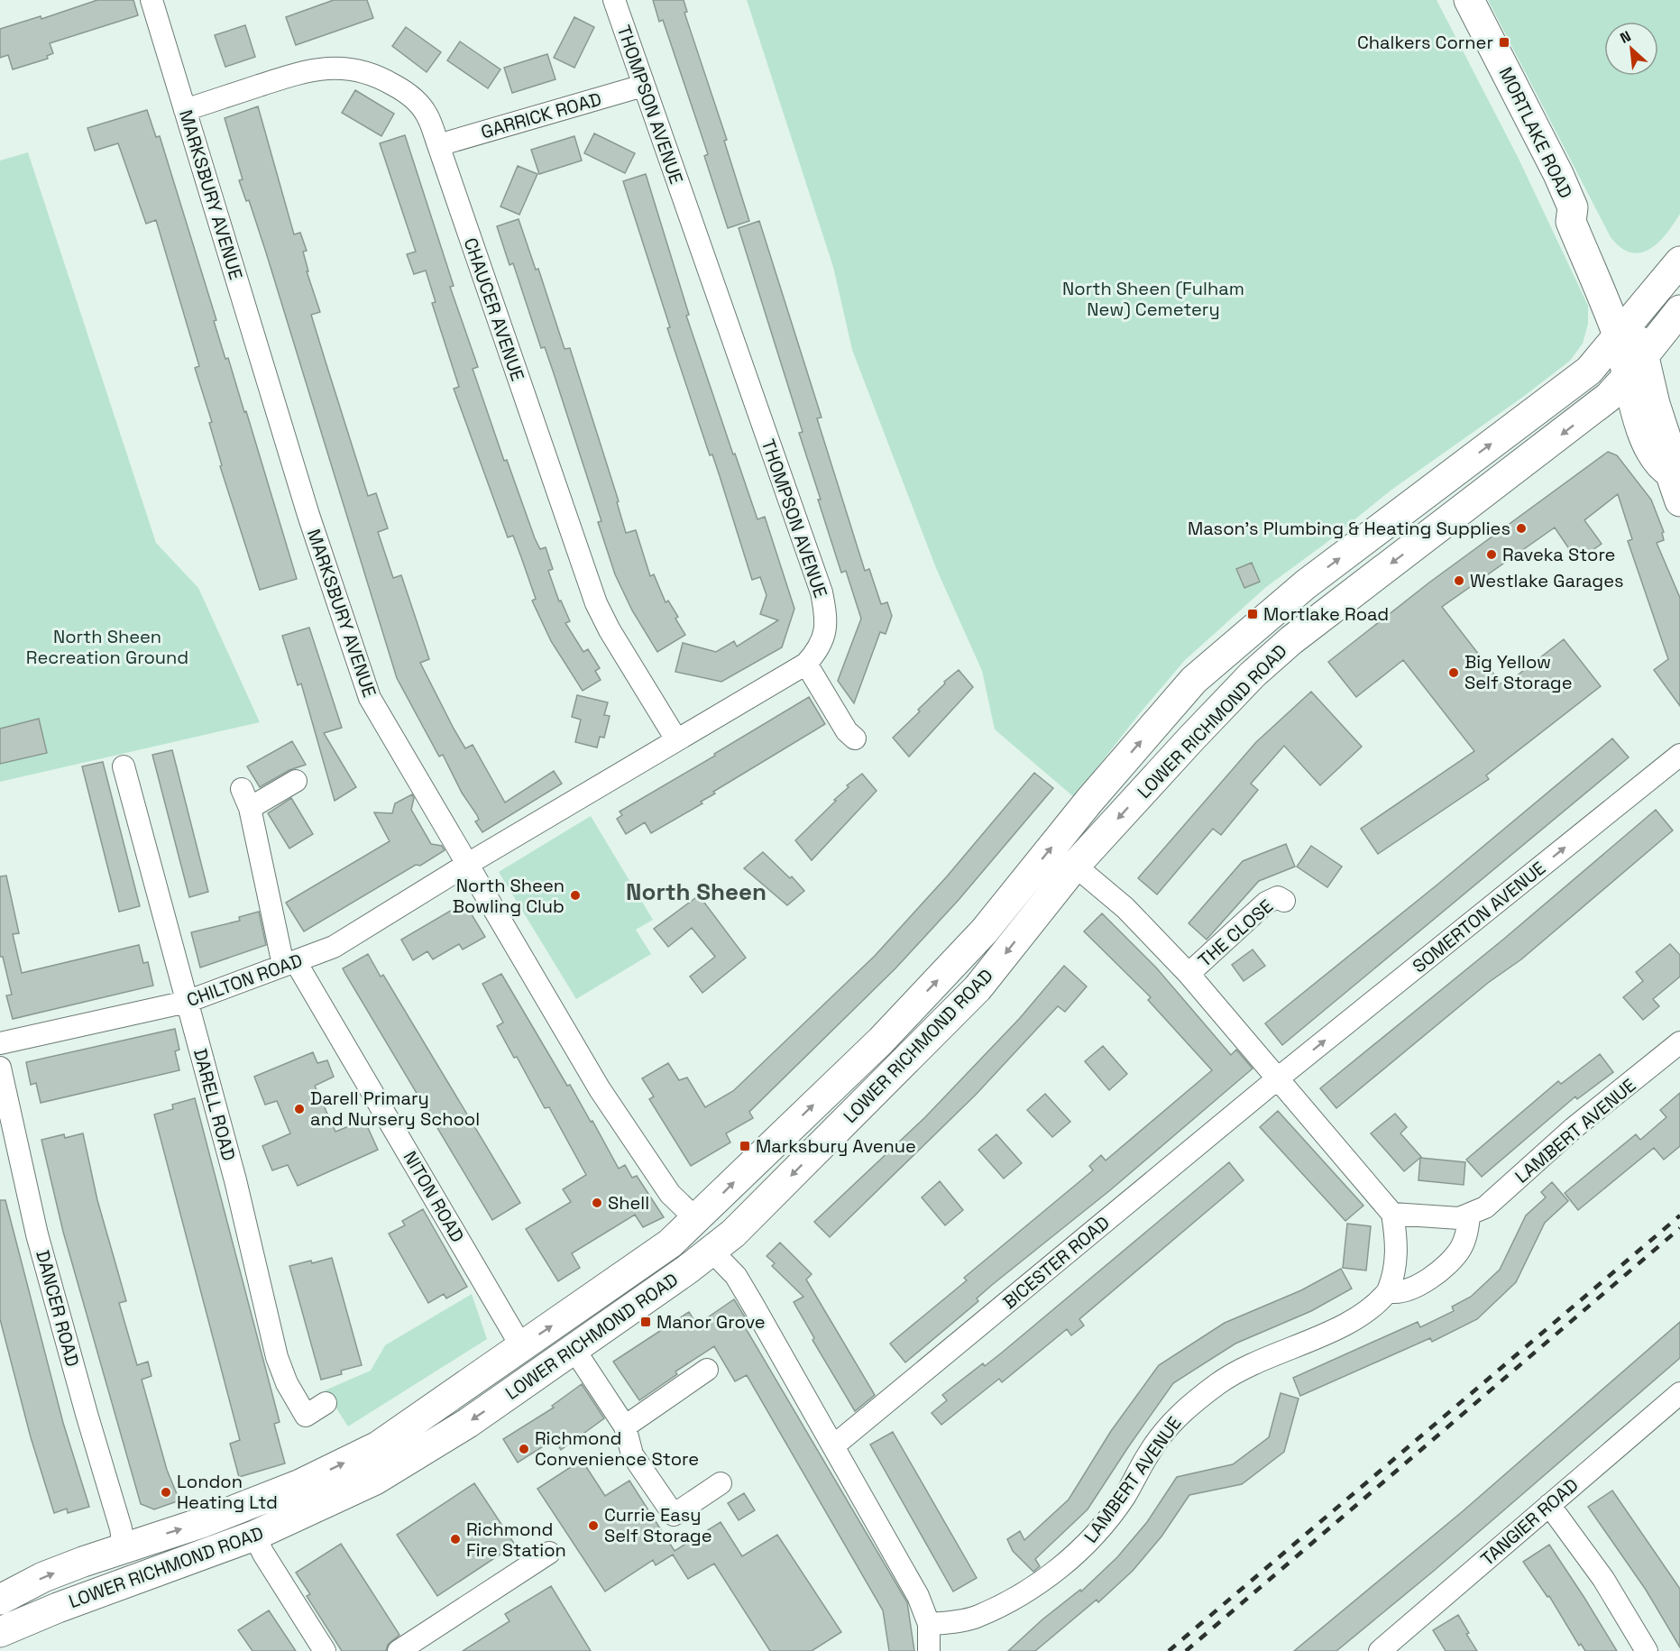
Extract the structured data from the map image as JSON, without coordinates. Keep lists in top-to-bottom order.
{
  "streets": {
    "highway": ["MORTLAKE ROAD", "LOWER RICHMOND ROAD"],
    "street": [
      "THOMPSON AVENUE",
      "GARRICK ROAD",
      "MARKSBURY AVENUE",
      "CHAUCER AVENUE",
      "SOMERTON AVENUE",
      "THE CLOSE",
      "CHILTON ROAD",
      "DARELL ROAD",
      "LAMBERT AVENUE",
      "NITON ROAD",
      "BICESTER ROAD",
      "DANCER ROAD",
      "TANGIER ROAD"
    ]
  },
  "crossings": [
    ["THOMPSON AVENUE", "GARRICK ROAD"],
    ["THOMPSON AVENUE", "MARKSBURY AVENUE"],
    ["THOMPSON AVENUE", "CHAUCER AVENUE"],
    ["THOMPSON AVENUE", "CHILTON ROAD"],
    ["GARRICK ROAD", "CHAUCER AVENUE"],
    ["MORTLAKE ROAD", "LOWER RICHMOND ROAD"],
    ["MARKSBURY AVENUE", "CHAUCER AVENUE"],
    ["MARKSBURY AVENUE", "LOWER RICHMOND ROAD"],
    ["MARKSBURY AVENUE", "CHILTON ROAD"],
    ["LOWER RICHMOND ROAD", "NITON ROAD"],
    ["LOWER RICHMOND ROAD", "DANCER ROAD"],
    ["SOMERTON AVENUE", "BICESTER ROAD"],
    ["CHILTON ROAD", "DARELL ROAD"],
    ["CHILTON ROAD", "NITON ROAD"]
  ],
  "one_way": ["SOMERTON AVENUE"],
  "districts": ["North Sheen"],
  "parks": ["North Sheen (Fulham New) Cemetery", "North Sheen Recreation Ground"],
  "places": {
    "transit": [
      "Chalkers Corner",
      "Mortlake Road",
      "Marksbury Avenue",
      "Manor Grove"
    ],
    "other": [
      "Mason's Plumbing & Heating Supplies",
      "Raveka Store",
      "Westlake Garages",
      "Big Yellow Self Storage",
      "North Sheen Bowling Club",
      "Darell Primary and Nursery School",
      "Shell",
      "Richmond Convenience Store",
      "London Heating Ltd",
      "Currie Easy Self Storage",
      "Richmond Fire Station"
    ]
  },
  "north": "top left"
}
